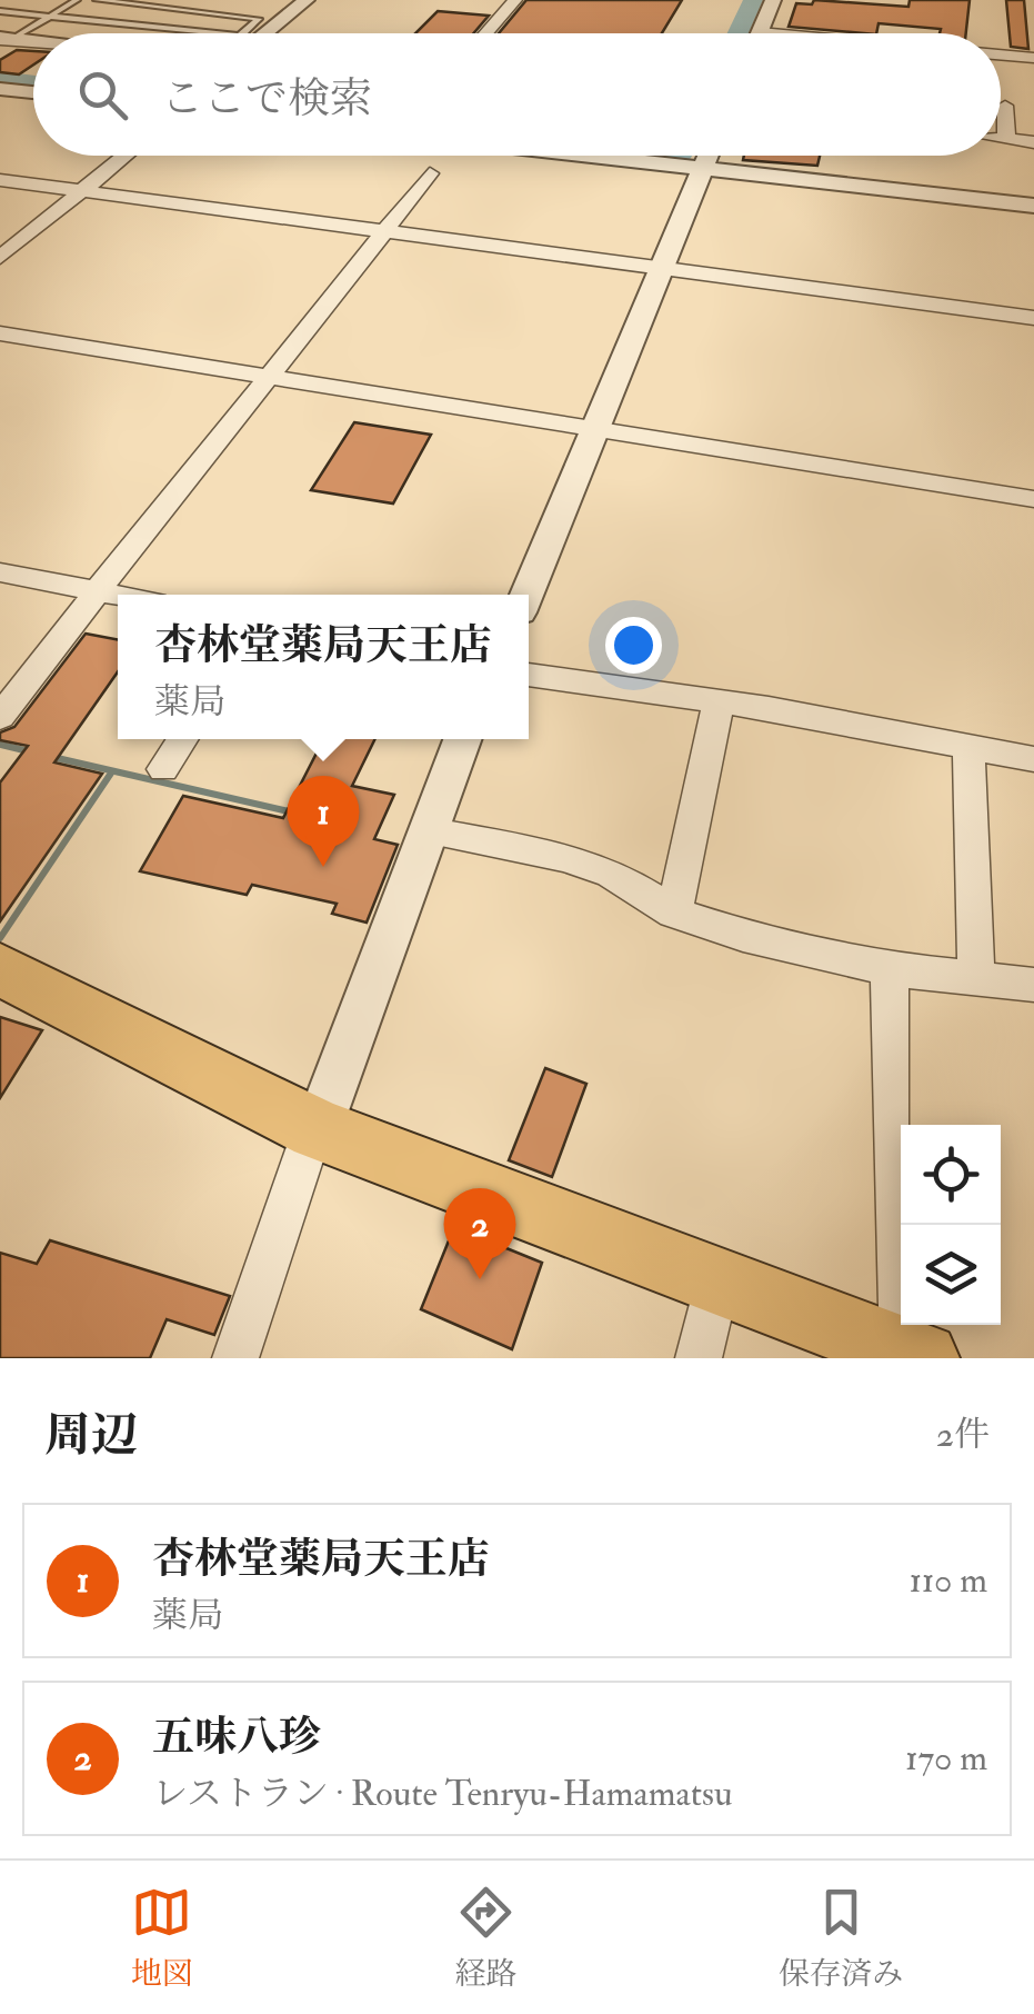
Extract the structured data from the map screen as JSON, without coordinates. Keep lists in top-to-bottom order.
{
  "page": {
    "search": "ここで検索",
    "popup": ["杏林堂薬局天王店", "薬局"],
    "pins": ["1", "2"],
    "heading": ["周辺", "2件"],
    "list": [
      {
        "mark": "1",
        "name": "杏林堂薬局天王店",
        "note": "薬局",
        "value": "110 m"
      },
      {
        "mark": "2",
        "name": "五味八珍",
        "note": "レストラン · Route Tenryu-Hamamatsu",
        "value": "170 m"
      }
    ],
    "nav": ["地図", "経路", "保存済み"]
  }
}
